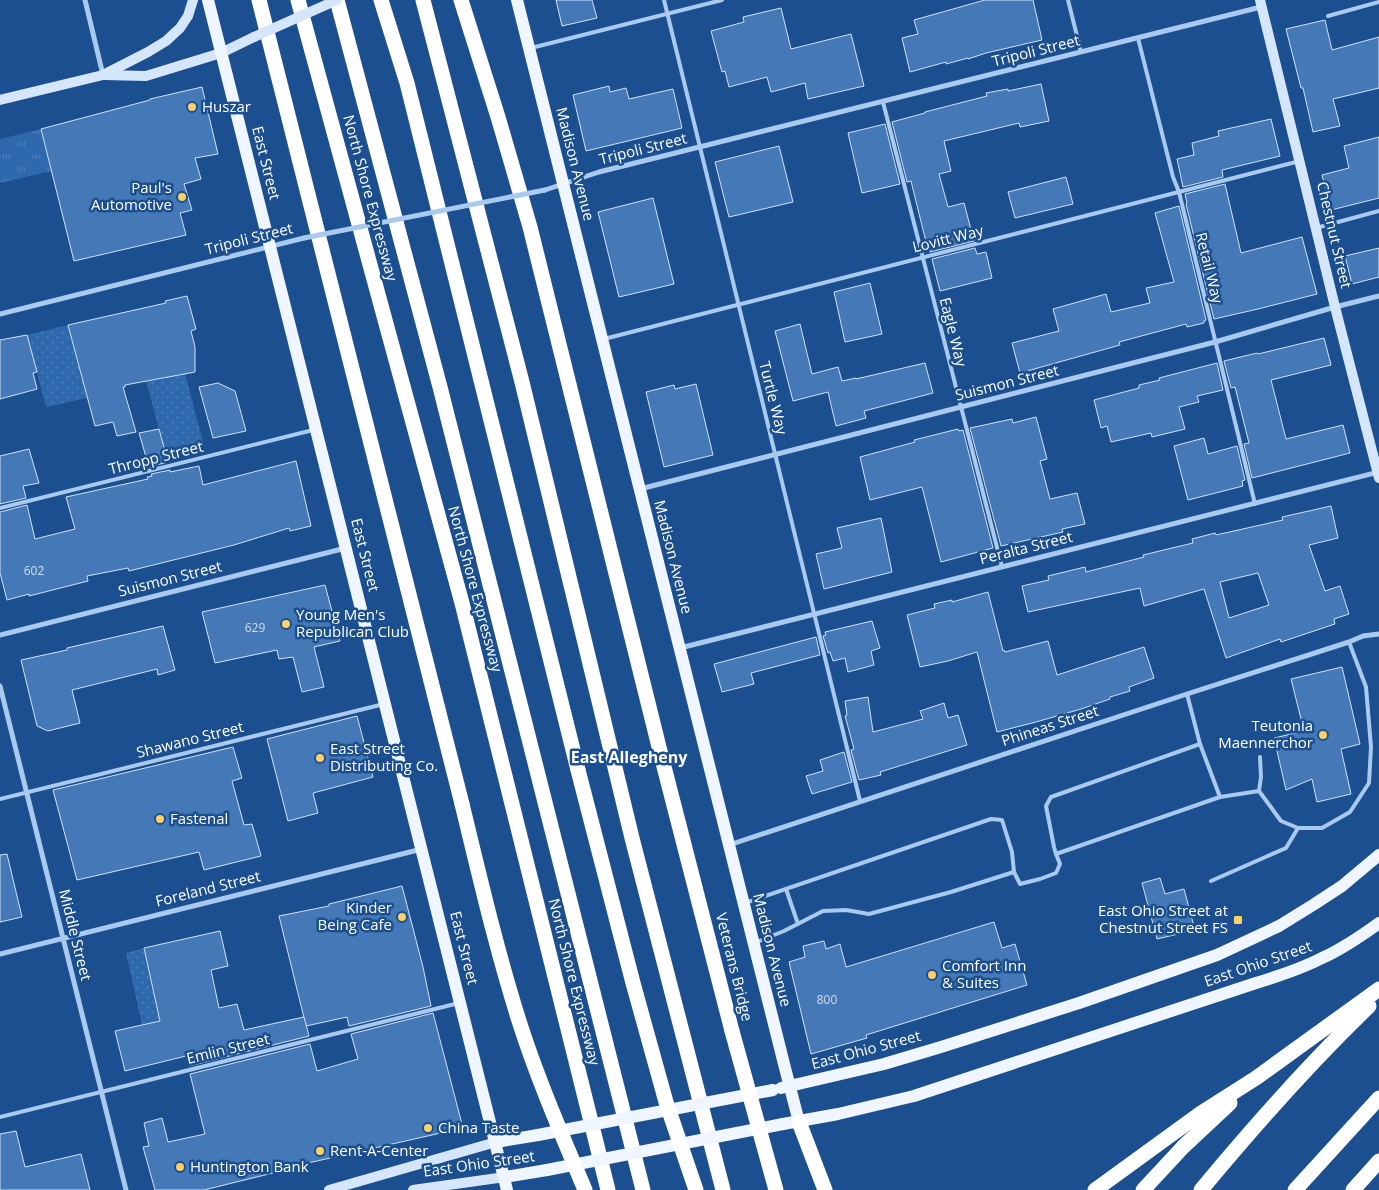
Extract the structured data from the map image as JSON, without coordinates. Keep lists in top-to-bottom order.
{
  "streets": {
    "highway": ["North Shore Expressway", "Veterans Bridge"],
    "main road": [
      "East Street",
      "Madison Avenue",
      "Chestnut Street",
      "East Ohio Street"
    ],
    "street": [
      "Tripoli Street",
      "Suismon Street",
      "Peralta Street",
      "Phineas Street",
      "Foreland Street",
      "Middle Street"
    ],
    "lane": [
      "Lovitt Way",
      "Retail Way",
      "Eagle Way",
      "Turtle Way",
      "Thropp Street",
      "Shawano Street",
      "Emlin Street"
    ]
  },
  "crossings": [
    ["Tripoli Street", "East Street"],
    ["Tripoli Street", "Madison Avenue"],
    ["Tripoli Street", "Chestnut Street"],
    ["Tripoli Street", "Retail Way"],
    ["Tripoli Street", "Eagle Way"],
    ["Tripoli Street", "Turtle Way"],
    ["East Street", "Suismon Street"],
    ["East Street", "Thropp Street"],
    ["East Street", "Shawano Street"],
    ["East Street", "Foreland Street"],
    ["East Street", "East Ohio Street"],
    ["East Street", "Emlin Street"],
    ["Madison Avenue", "Lovitt Way"],
    ["Madison Avenue", "Suismon Street"],
    ["Madison Avenue", "Peralta Street"],
    ["Madison Avenue", "Phineas Street"],
    ["Madison Avenue", "East Ohio Street"],
    ["Chestnut Street", "Lovitt Way"],
    ["Chestnut Street", "Suismon Street"],
    ["Chestnut Street", "Peralta Street"],
    ["Lovitt Way", "Retail Way"],
    ["Lovitt Way", "Eagle Way"],
    ["Lovitt Way", "Turtle Way"],
    ["Retail Way", "Suismon Street"],
    ["Retail Way", "Peralta Street"],
    ["Eagle Way", "Suismon Street"],
    ["Eagle Way", "Peralta Street"],
    ["Suismon Street", "Turtle Way"],
    ["Turtle Way", "Peralta Street"],
    ["Turtle Way", "Phineas Street"],
    ["Shawano Street", "Middle Street"],
    ["Foreland Street", "Middle Street"],
    ["Middle Street", "Emlin Street"]
  ],
  "districts": ["East Allegheny"],
  "places": {
    "other": [
      "Huszar",
      "Paul's Automotive",
      "Young Men's Republican Club",
      "Teutonia Maennerchor",
      "East Street Distributing Co.",
      "Fastenal",
      "Kinder Being Cafe",
      "Comfort Inn & Suites",
      "China Taste",
      "Rent-A-Center",
      "Huntington Bank"
    ],
    "transit": ["East Ohio Street at Chestnut Street FS"]
  },
  "house_numbers": ["602", "629", "800"]
}
